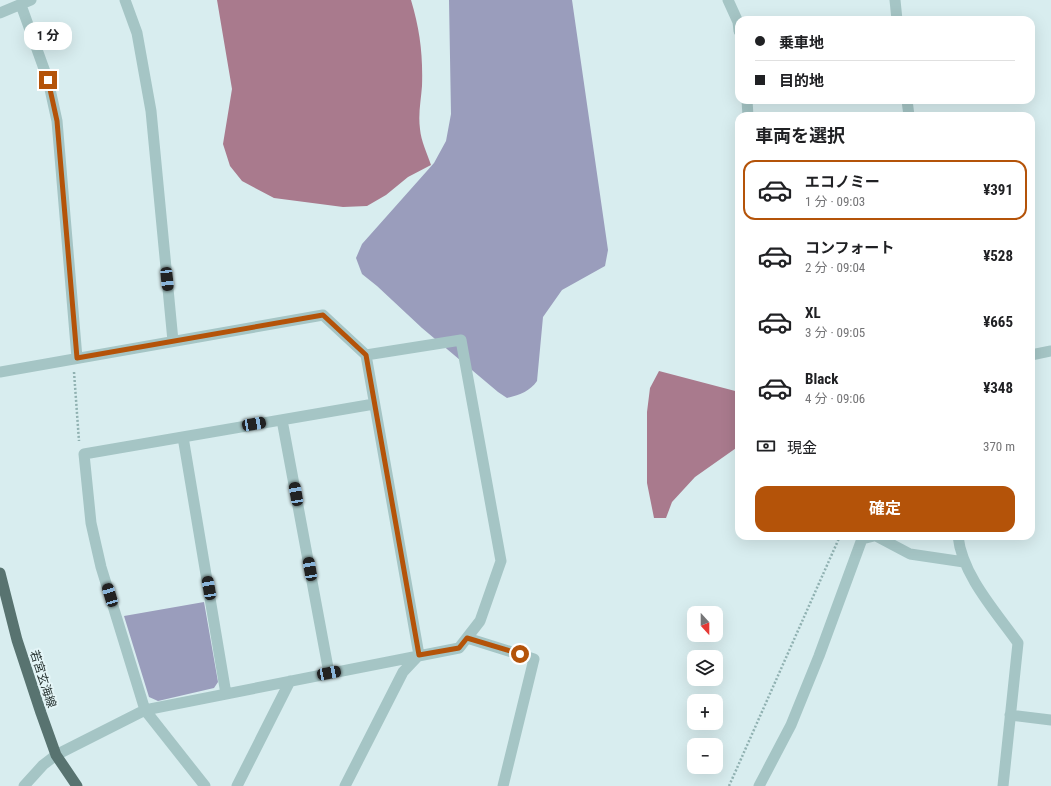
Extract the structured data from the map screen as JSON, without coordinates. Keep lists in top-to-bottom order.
{
  "streets": {
    "main road": ["若宮玄海線"]
  },
  "north": "bottom",
  "page": {
    "banner": ["乗車地", "目的地"],
    "bubble": "1 分",
    "heading": "車両を選択",
    "list": [
      {
        "name": "エコノミー",
        "note": "1 分 · 09:03",
        "value": "¥391"
      },
      {
        "name": "コンフォート",
        "note": "2 分 · 09:04",
        "value": "¥528"
      },
      {
        "name": "XL",
        "note": "3 分 · 09:05",
        "value": "¥665"
      },
      {
        "name": "Black",
        "note": "4 分 · 09:06",
        "value": "¥348"
      }
    ],
    "pay": ["現金", "370 m"],
    "buttons": "確定",
    "map_buttons": ["+", "−"]
  }
}
